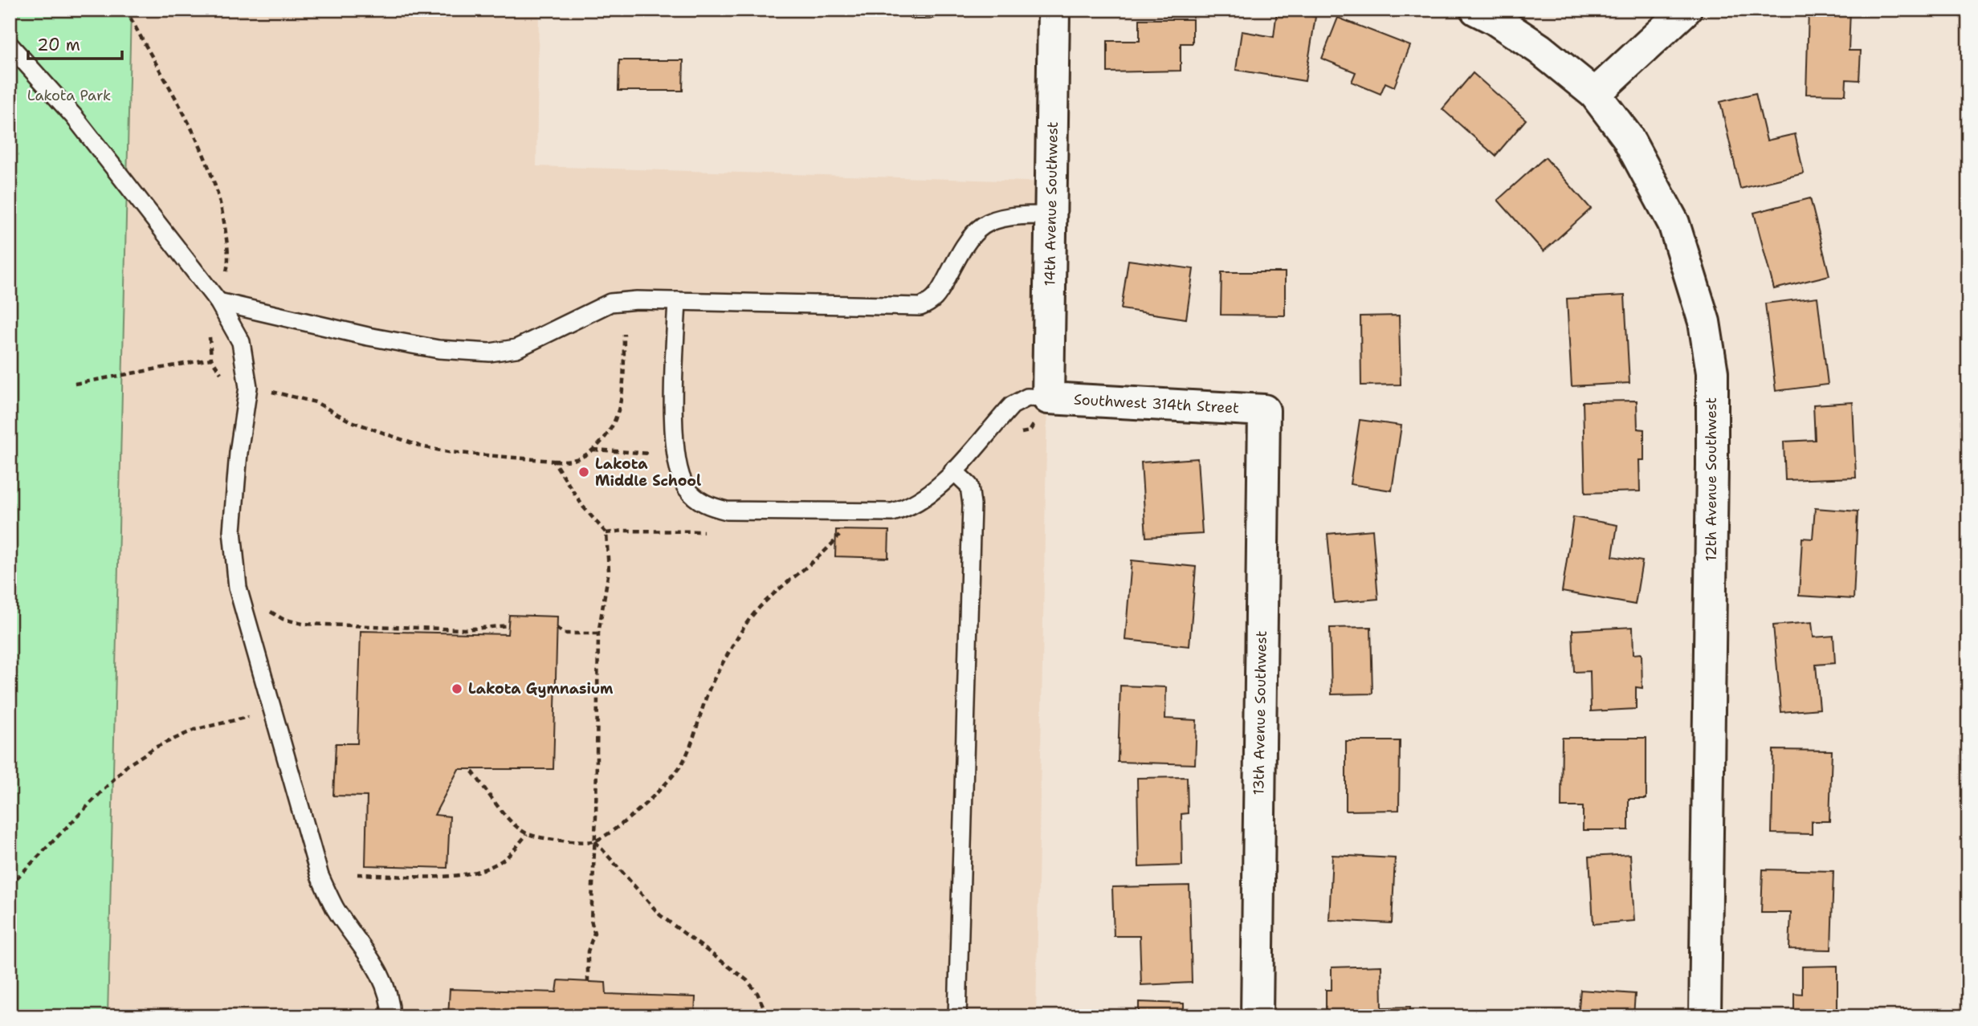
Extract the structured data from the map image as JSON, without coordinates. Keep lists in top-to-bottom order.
{
  "streets": {
    "street": [
      "14th Avenue Southwest",
      "Southwest 314th Street",
      "12th Avenue Southwest",
      "13th Avenue Southwest"
    ]
  },
  "crossings": [
    ["14th Avenue Southwest", "Southwest 314th Street"],
    ["Southwest 314th Street", "13th Avenue Southwest"]
  ],
  "parks": ["Lakota Park"],
  "places": ["Lakota Middle School", "Lakota Gymnasium"],
  "scale_bar": "20 m"
}
